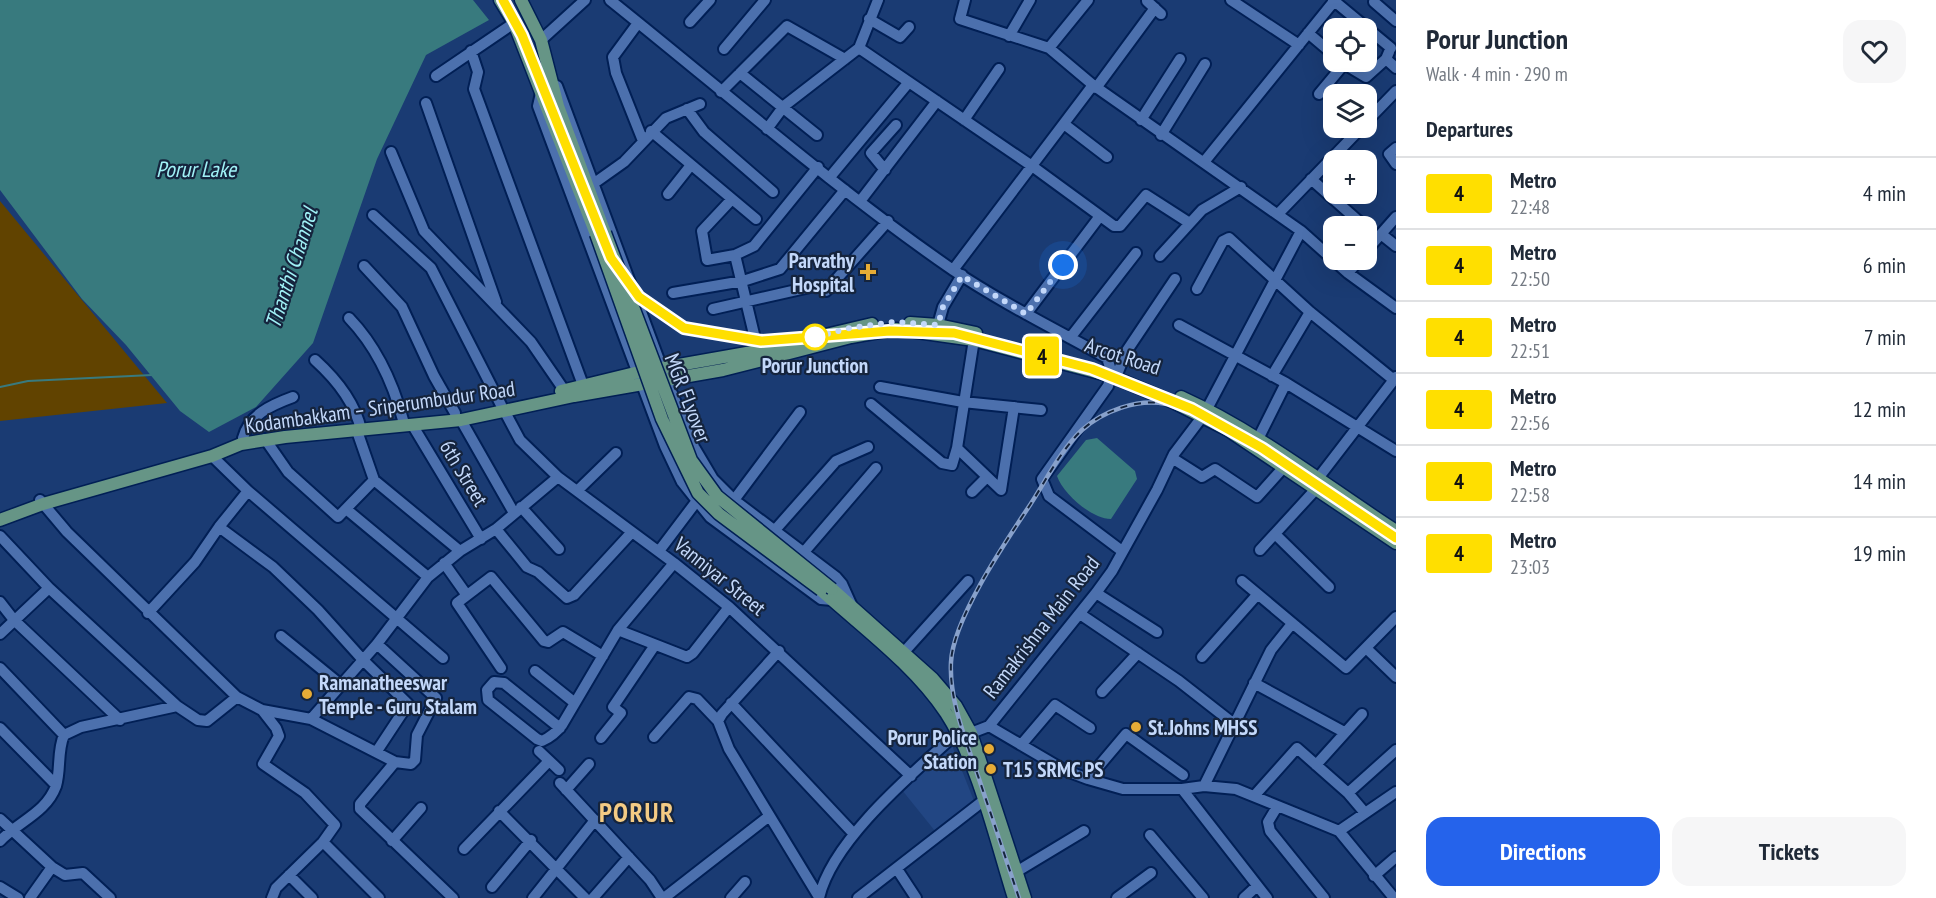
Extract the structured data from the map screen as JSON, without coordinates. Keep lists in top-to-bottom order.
{
  "streets": {
    "main road": ["Arcot Road", "MGR FLyover", "Kodambakkam – Sriperumbudur Road"],
    "street": ["6th Street", "Vanniyar Street", "Ramakrishna Main Road"]
  },
  "crossings": [
    ["Arcot Road", "Kodambakkam – Sriperumbudur Road"],
    ["Arcot Road", "Ramakrishna Main Road"],
    ["Kodambakkam – Sriperumbudur Road", "6th Street"],
    ["Kodambakkam – Sriperumbudur Road", "Vanniyar Street"]
  ],
  "districts": ["PORUR"],
  "water": ["Porur Lake", "Thanthi Channel"],
  "places": {
    "health": ["Parvathy Hospital"],
    "other": [
      "Porur Junction",
      "Ramanatheeswar Temple - Guru Stalam",
      "St.Johns MHSS",
      "Porur Police Station",
      "T15 SRMC PS"
    ]
  },
  "lines": ["metro line 4"],
  "page": {
    "on_map": "4",
    "heading": [
      ["Porur Junction", "Walk · 4 min · 290 m"],
      "Departures"
    ],
    "map_buttons": ["+", "−"],
    "list": [
      {
        "mark": "4",
        "name": "Metro",
        "note": "22:48",
        "value": "4 min"
      },
      {
        "mark": "4",
        "name": "Metro",
        "note": "22:50",
        "value": "6 min"
      },
      {
        "mark": "4",
        "name": "Metro",
        "note": "22:51",
        "value": "7 min"
      },
      {
        "mark": "4",
        "name": "Metro",
        "note": "22:56",
        "value": "12 min"
      },
      {
        "mark": "4",
        "name": "Metro",
        "note": "22:58",
        "value": "14 min"
      },
      {
        "mark": "4",
        "name": "Metro",
        "note": "23:03",
        "value": "19 min"
      }
    ],
    "buttons": ["Directions", "Tickets"]
  }
}
